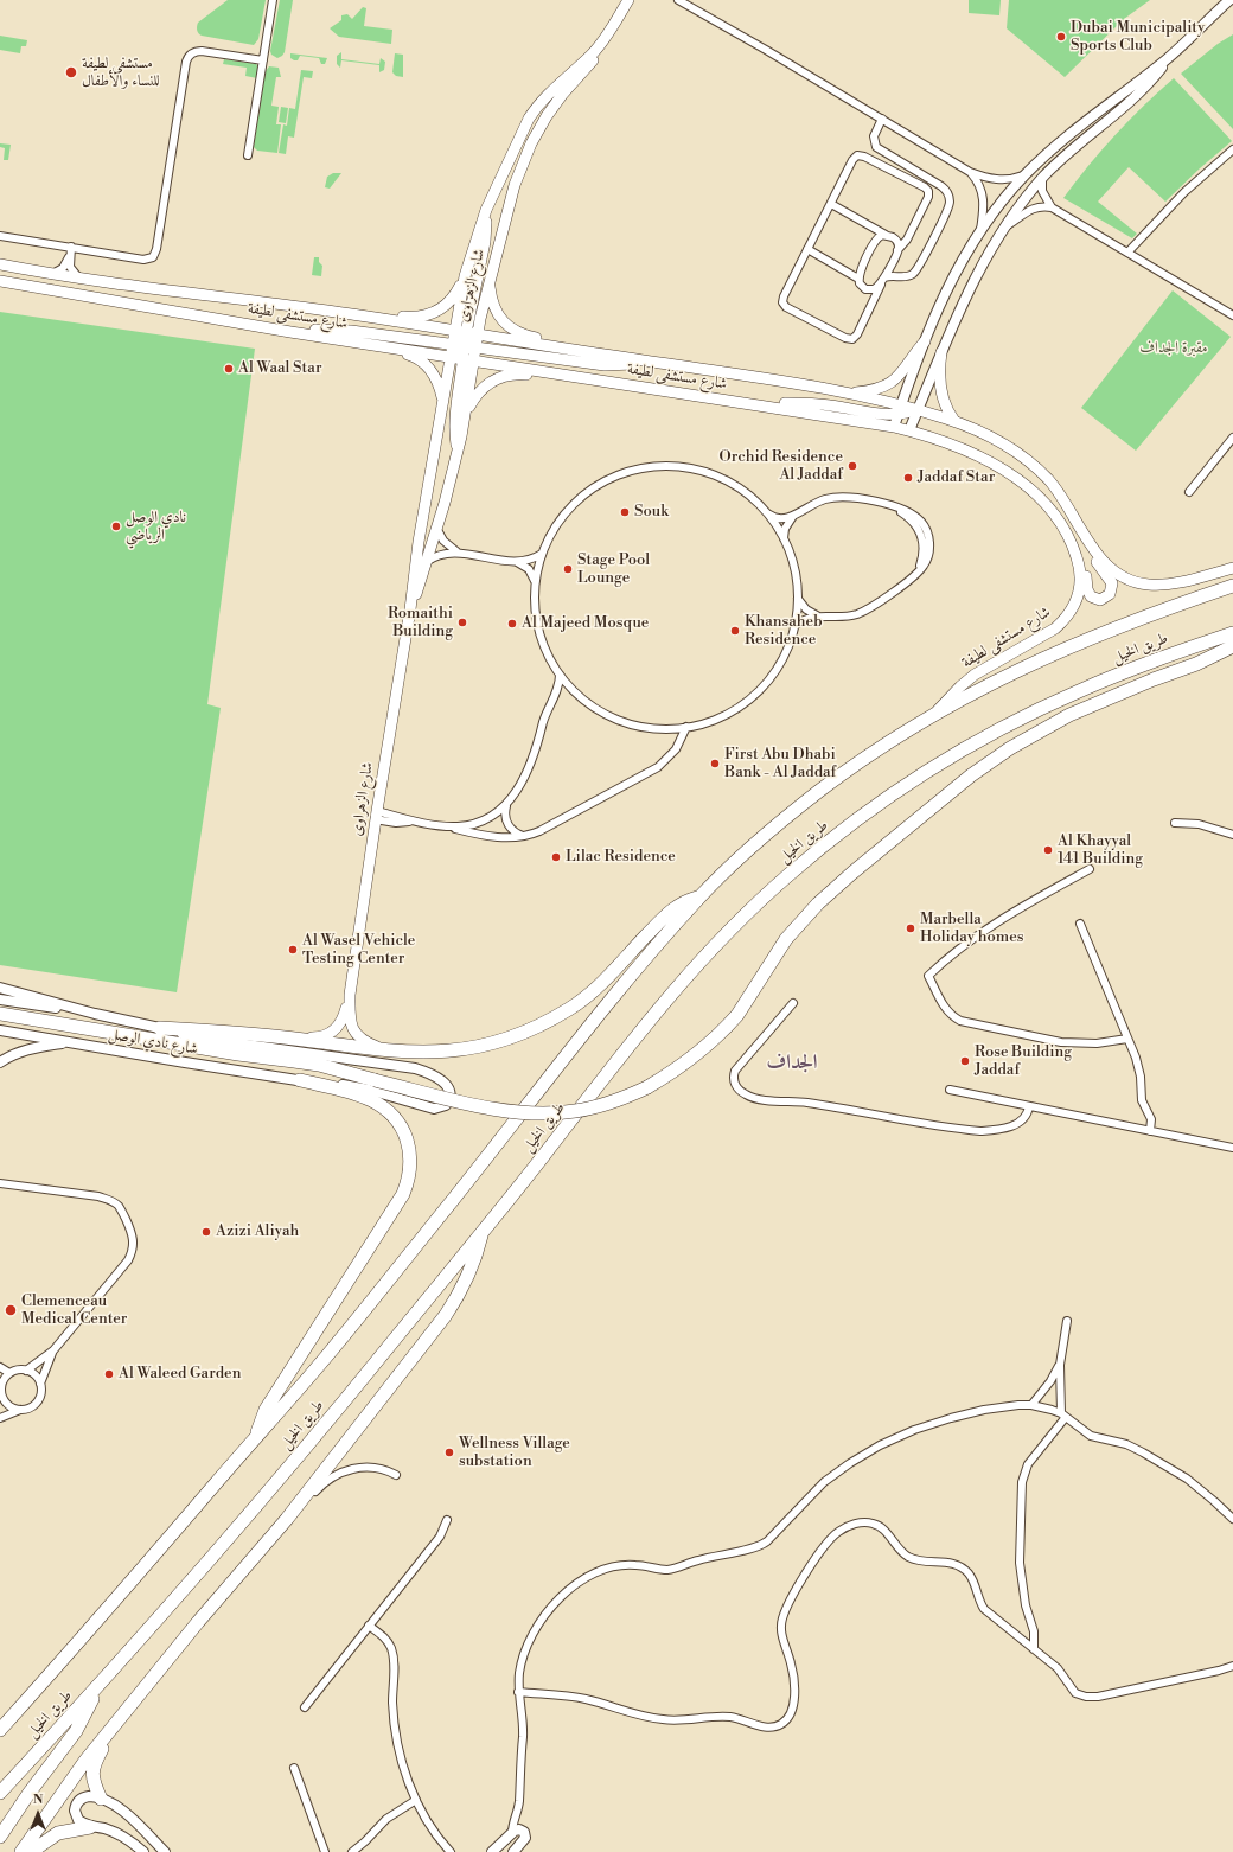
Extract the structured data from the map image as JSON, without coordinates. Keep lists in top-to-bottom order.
{
  "streets": {
    "highway": ["طريق الخيل"],
    "main road": ["شارع الزهراوى", "شارع مستشفى لطيفة"],
    "street": ["شارع نادي الوصل"]
  },
  "crossings": [
    ["شارع الزهراوى", "شارع مستشفى لطيفة"],
    ["شارع مستشفى لطيفة", "طريق الخيل"]
  ],
  "districts": ["الجداف"],
  "parks": ["مقبرة الجداف"],
  "places": [
    "Dubai Municipality Sports Club",
    "مستشفى لطيفة للنساء والأطفال",
    "Al Waal Star",
    "Orchid Residence Al Jaddaf",
    "Jaddaf Star",
    "Souk",
    "نادي الوصل الرياضي",
    "Stage Pool Lounge",
    "Romaithi Building",
    "Al Majeed Mosque",
    "Khansaheb Residence",
    "First Abu Dhabi Bank - Al Jaddaf",
    "Al Khayyal 141 Building",
    "Lilac Residence",
    "Marbella Holiday homes",
    "Al Wasel Vehicle Testing Center",
    "Rose Building Jaddaf",
    "Azizi Aliyah",
    "Clemenceau Medical Center",
    "Al Waleed Garden",
    "Wellness Village substation"
  ],
  "north": "top"
}
